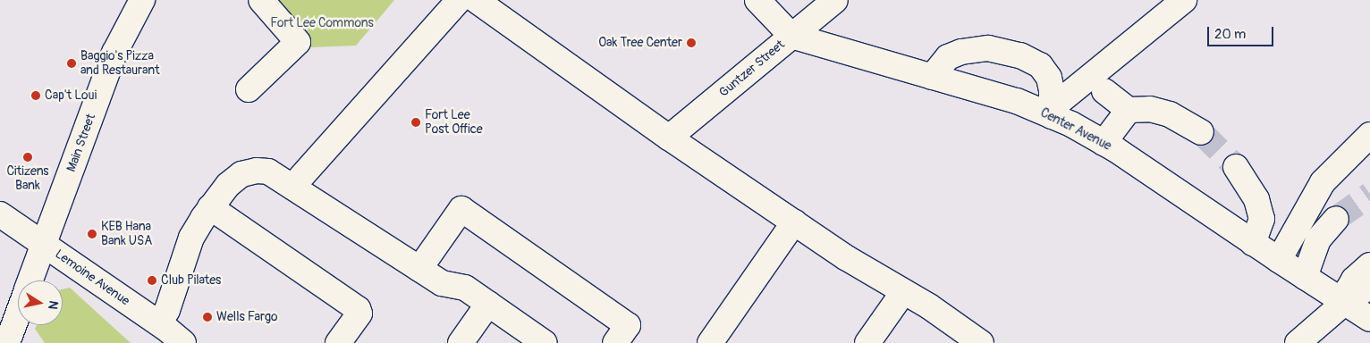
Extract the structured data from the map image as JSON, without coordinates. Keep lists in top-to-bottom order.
{
  "streets": {
    "main road": [
      "Guntzer Street",
      "Center Avenue",
      "Main Street",
      "Lemoine Avenue"
    ]
  },
  "crossings": [
    ["Guntzer Street", "Center Avenue"],
    ["Main Street", "Lemoine Avenue"]
  ],
  "parks": ["Fort Lee Commons"],
  "places": [
    "Oak Tree Center",
    "Baggio's Pizza and Restaurant",
    "Cap't Loui",
    "Fort Lee Post Office",
    "Citizens Bank",
    "KEB Hana Bank USA",
    "Club Pilates",
    "Wells Fargo"
  ],
  "scale_bar": "20 m",
  "north": "right"
}
